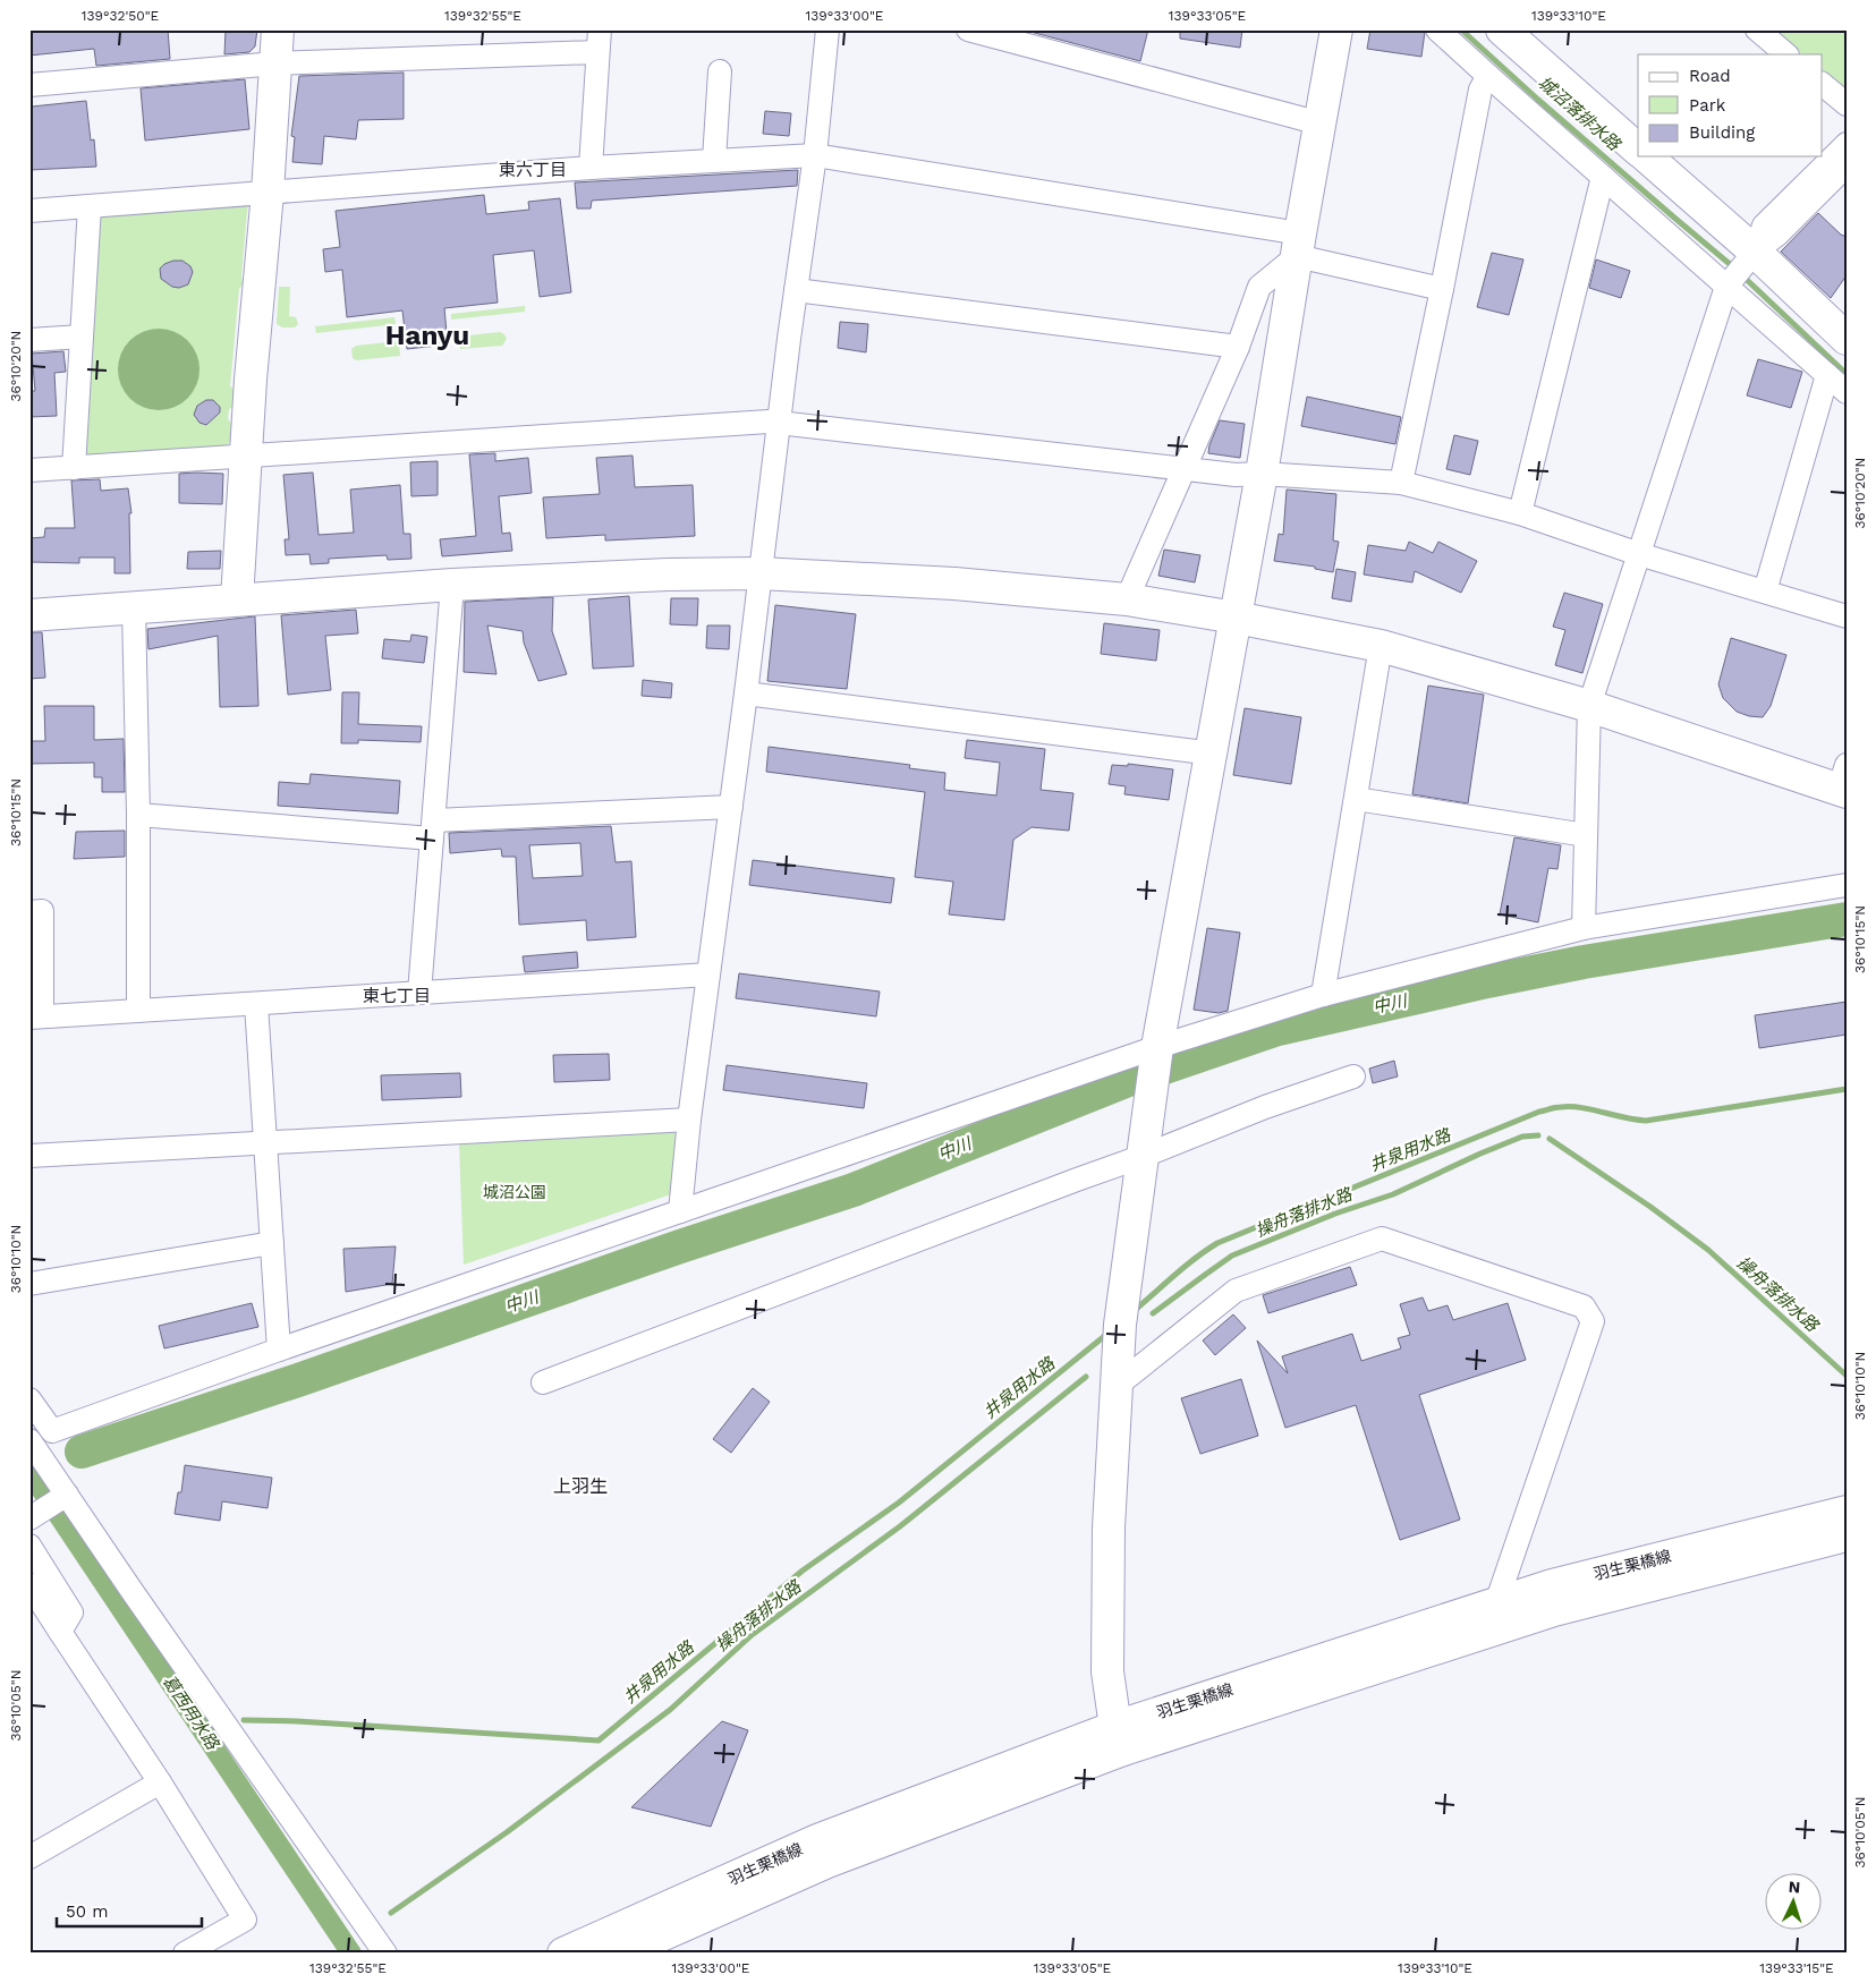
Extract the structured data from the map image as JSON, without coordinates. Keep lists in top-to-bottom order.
{
  "streets": {
    "street": ["羽生栗橋線"]
  },
  "districts": [
    "東六丁目",
    "Hanyu",
    "東七丁目",
    "上羽生"
  ],
  "water": [
    "城沼落排水路",
    "中川",
    "井泉用水路",
    "操舟落排水路",
    "葛西用水路"
  ],
  "parks": ["城沼公園"],
  "legend": ["Road", "Park", "Building"],
  "scale_bar": "50 m",
  "north": "top",
  "coordinates": [
    "139°32'50\"E",
    "139°32'55\"E",
    "139°33'00\"E",
    "139°33'05\"E",
    "139°33'10\"E",
    "36°10'20\"N",
    "36°10'15\"N",
    "36°10'10\"N",
    "36°10'05\"N",
    "139°33'15\"E"
  ]
}
